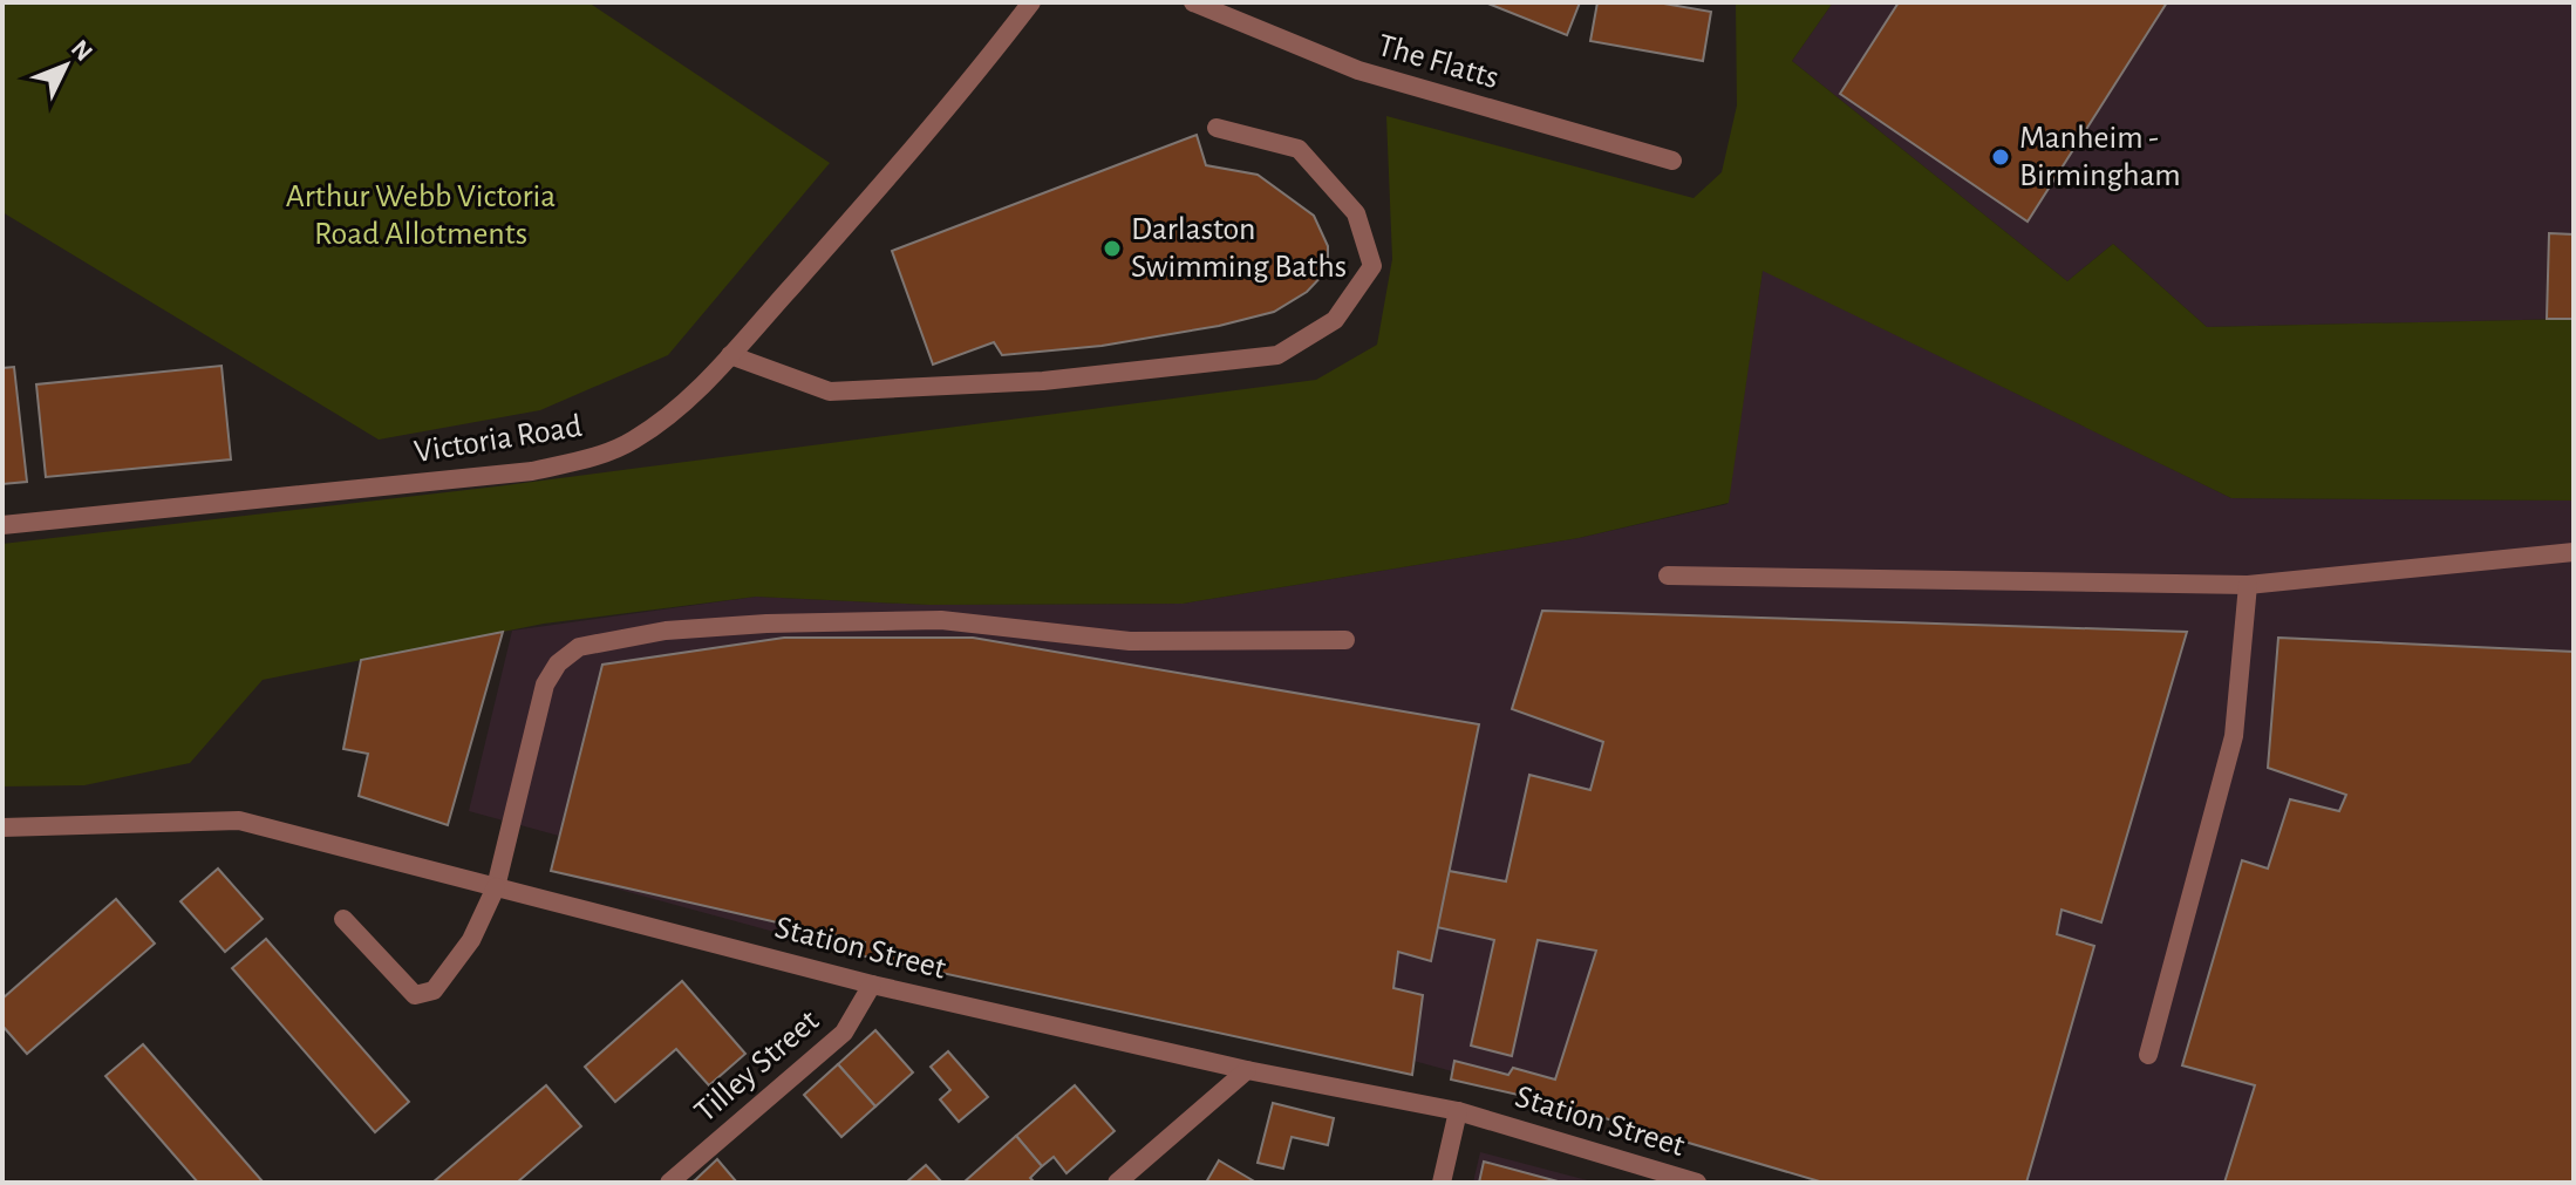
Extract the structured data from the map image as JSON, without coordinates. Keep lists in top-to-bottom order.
{
  "streets": {
    "street": [
      "The Flatts",
      "Victoria Road",
      "Station Street",
      "Tilley Street"
    ]
  },
  "crossings": [
    ["Station Street", "Tilley Street"]
  ],
  "parks": ["Arthur Webb Victoria Road Allotments"],
  "places": ["Manheim - Birmingham", "Darlaston Swimming Baths"],
  "north": "top right"
}
